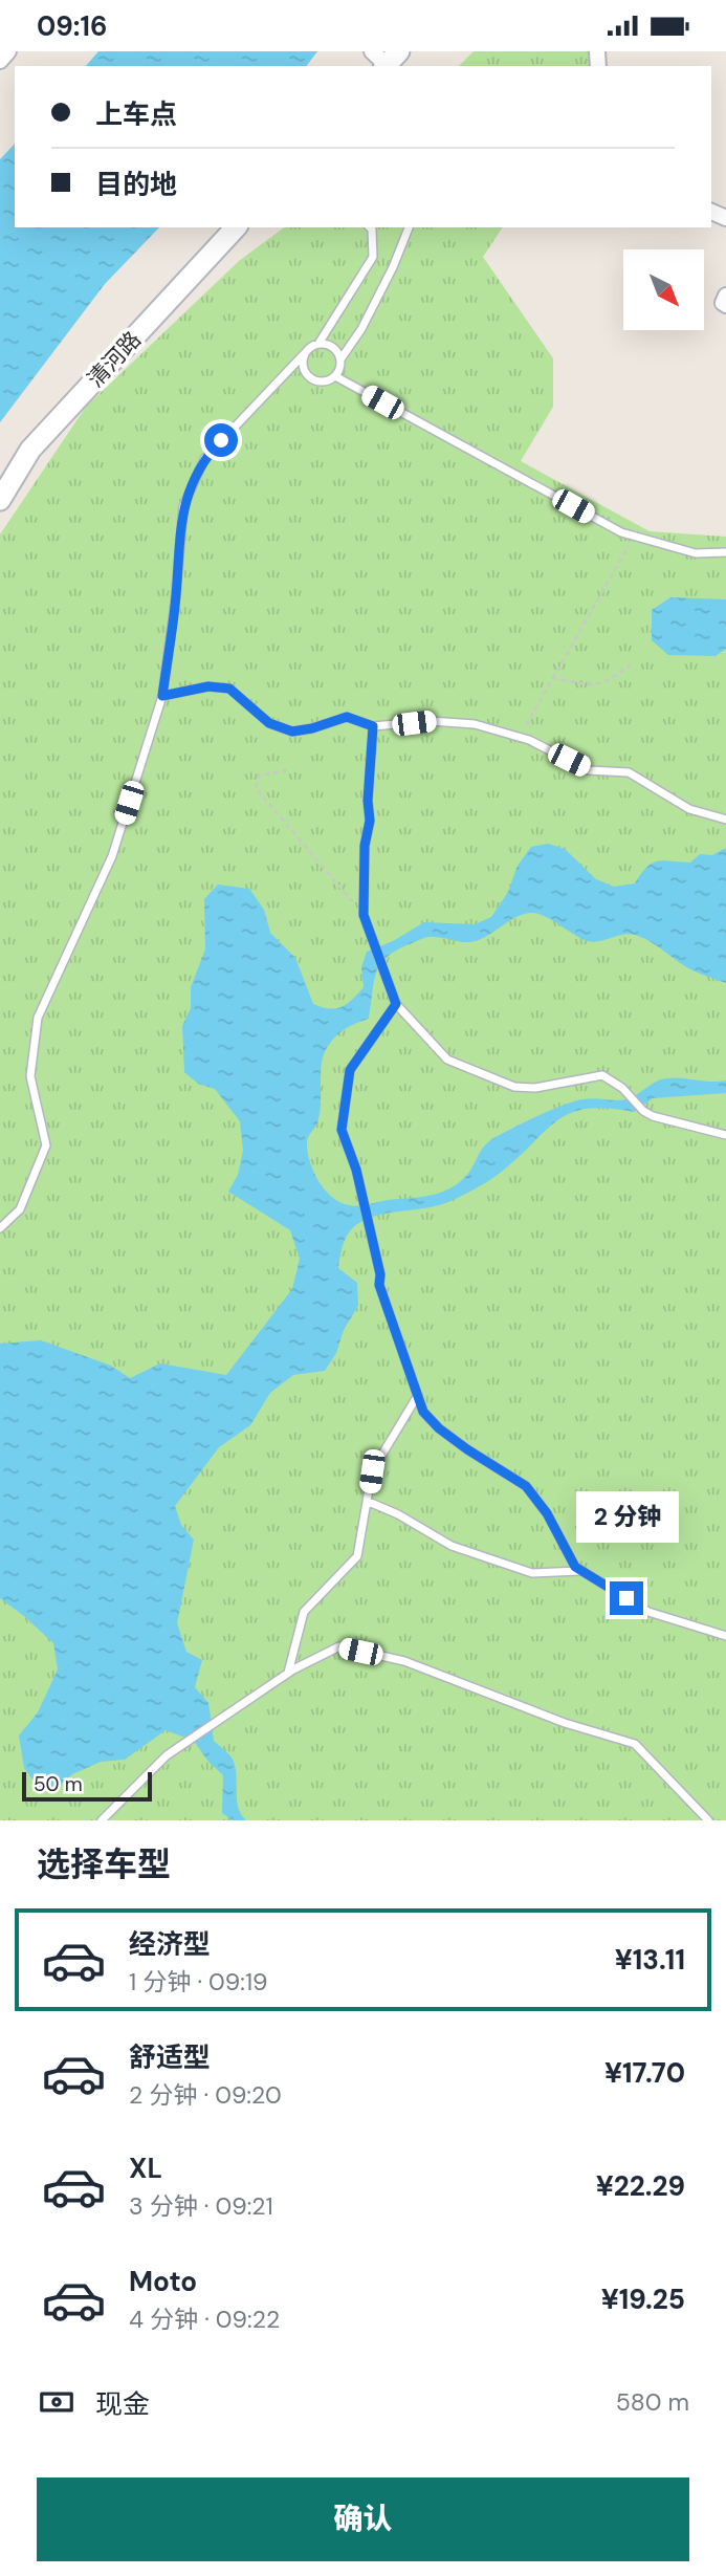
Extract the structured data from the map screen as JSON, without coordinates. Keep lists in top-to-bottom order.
{
  "streets": {
    "street": ["清河路"]
  },
  "scale_bar": "50 m",
  "north": "bottom right",
  "page": {
    "status": "09:16",
    "banner": ["上车点", "目的地"],
    "bubble": "2 分钟",
    "scale": "50 m",
    "heading": "选择车型",
    "list": [
      {
        "name": "经济型",
        "note": "1 分钟 · 09:19",
        "value": "¥13.11"
      },
      {
        "name": "舒适型",
        "note": "2 分钟 · 09:20",
        "value": "¥17.70"
      },
      {
        "name": "XL",
        "note": "3 分钟 · 09:21",
        "value": "¥22.29"
      },
      {
        "name": "Moto",
        "note": "4 分钟 · 09:22",
        "value": "¥19.25"
      }
    ],
    "pay": ["现金", "580 m"],
    "buttons": "确认"
  }
}
